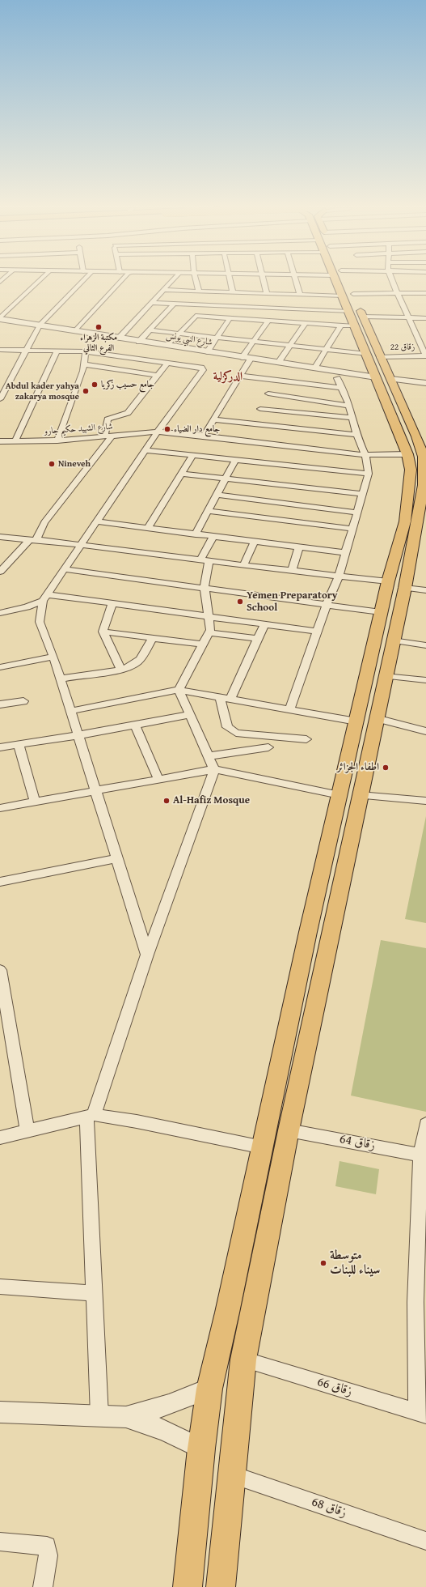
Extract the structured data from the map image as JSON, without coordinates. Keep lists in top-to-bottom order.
{
  "streets": {
    "street": [
      "شارع النبي يونس",
      "زقاق 22",
      "شارع الشهيد حكيم جارو",
      "زقاق 64",
      "زقاق 66",
      "زقاق 68"
    ]
  },
  "districts": ["الدركزلية"],
  "places": [
    "مكتبة الزهراء الفرع الثاني",
    "جامع حسيب زكريا",
    "Abdul kader yahya zakarya mosque",
    "جامع دار الضياء",
    "Nineveh",
    "Yemen Preparatory School",
    "اطفاء الجزائر",
    "Al-Hafiz Mosque",
    "متوسطة سيناء للبنات"
  ]
}
